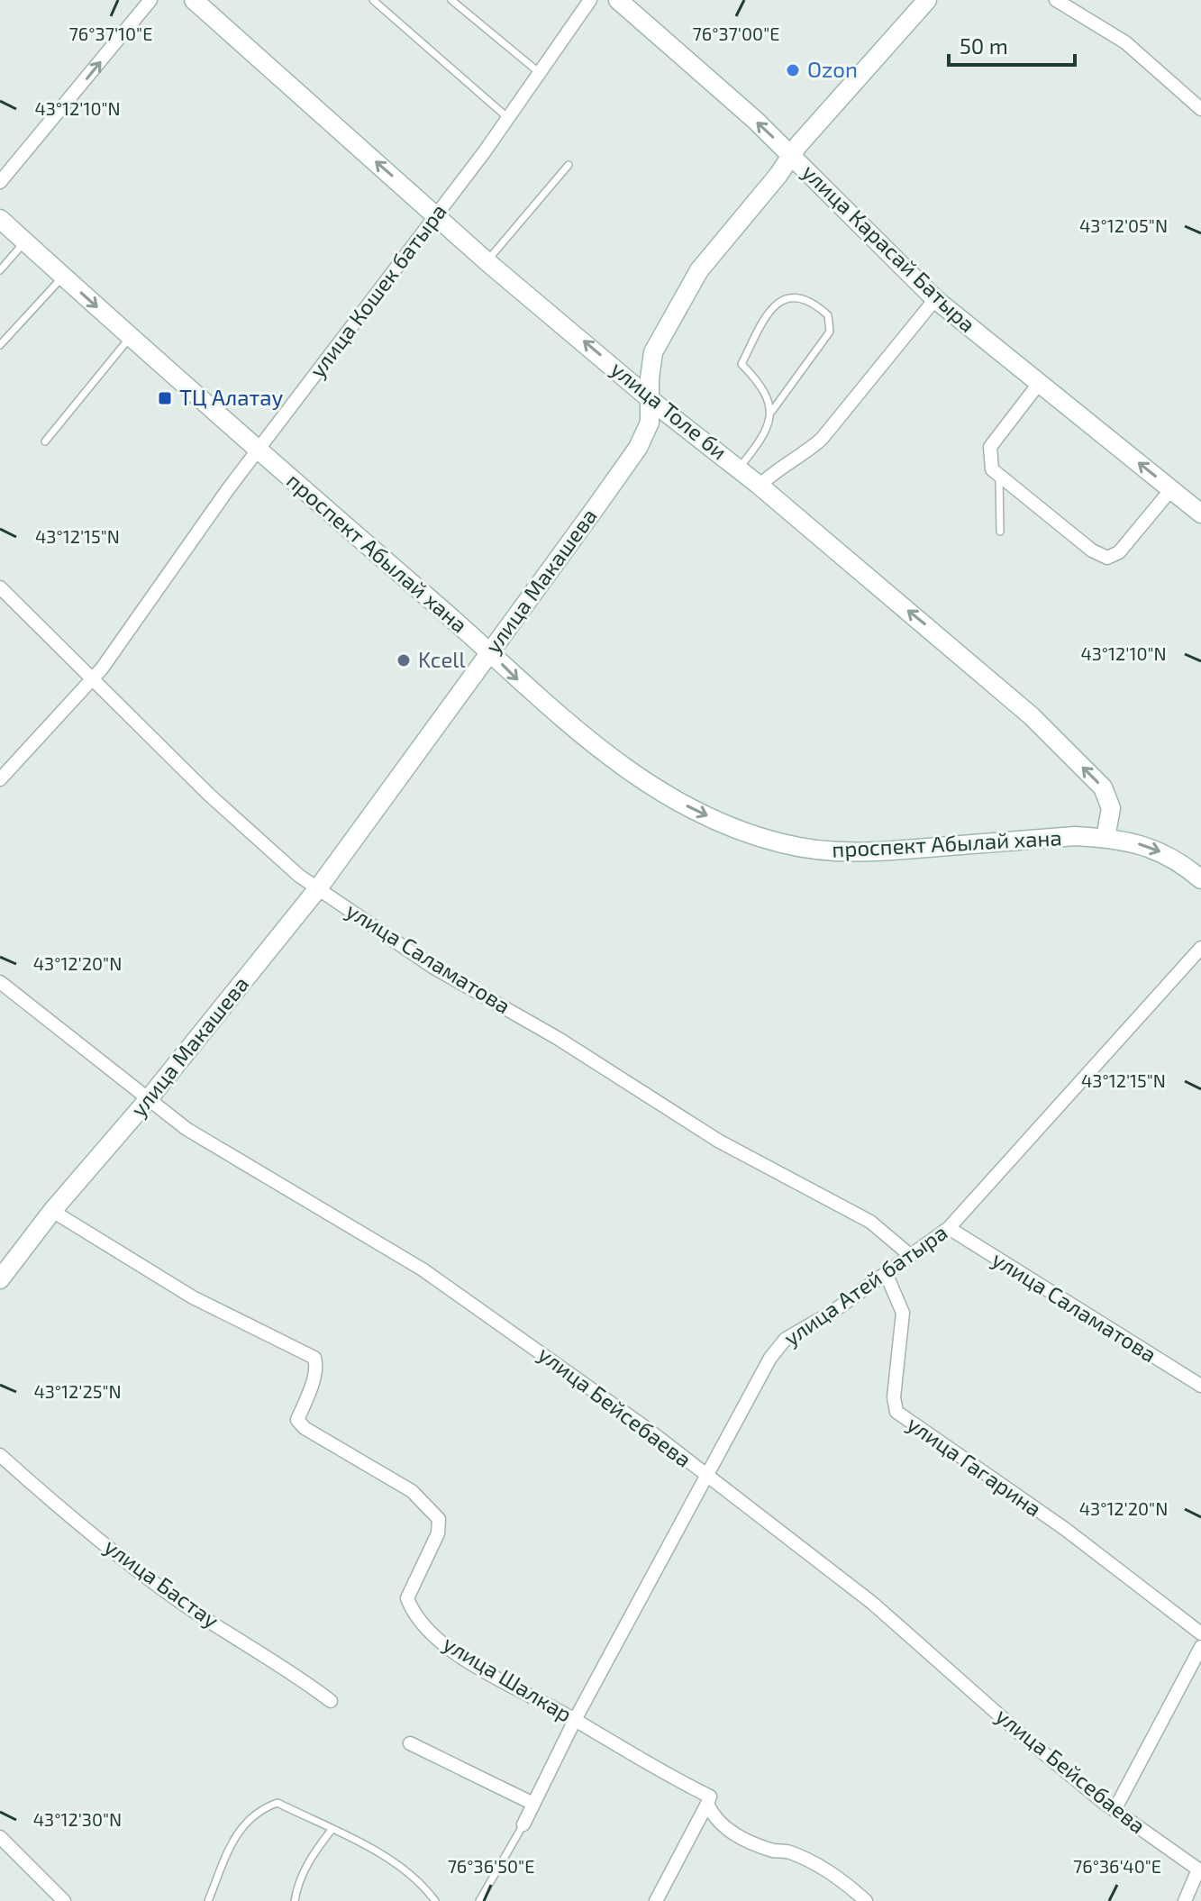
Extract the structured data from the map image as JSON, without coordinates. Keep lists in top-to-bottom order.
{
  "streets": {
    "street": [
      "улица Карасай Батыра",
      "улица Кошек батыра",
      "улица Толе би",
      "проспект Абылай хана",
      "улица Макашева",
      "улица Саламатова",
      "улица Атей батыра",
      "улица Бейсебаева",
      "улица Гагарина",
      "улица Бастау",
      "улица Шалкар"
    ]
  },
  "crossings": [
    ["улица Карасай Батыра", "улица Макашева"],
    ["улица Кошек батыра", "улица Толе би"],
    ["улица Кошек батыра", "проспект Абылай хана"],
    ["улица Кошек батыра", "улица Саламатова"],
    ["улица Толе би", "проспект Абылай хана"],
    ["улица Толе би", "улица Макашева"],
    ["проспект Абылай хана", "улица Макашева"],
    ["улица Макашева", "улица Саламатова"],
    ["улица Макашева", "улица Бейсебаева"],
    ["улица Макашева", "улица Шалкар"],
    ["улица Саламатова", "улица Атей батыра"],
    ["улица Атей батыра", "улица Бейсебаева"],
    ["улица Атей батыра", "улица Гагарина"],
    ["улица Атей батыра", "улица Шалкар"]
  ],
  "one_way": ["улица Карасай Батыра", "улица Толе би", "проспект Абылай хана"],
  "places": {
    "other": ["Ozon", "Kcell"],
    "transit": ["ТЦ Алатау"]
  },
  "scale_bar": "50 m",
  "coordinates": [
    "76°37'10\"E",
    "76°37'00\"E",
    "43°12'10\"N",
    "43°12'05\"N",
    "43°12'15\"N",
    "43°12'20\"N",
    "43°12'25\"N",
    "43°12'30\"N",
    "76°36'50\"E",
    "76°36'40\"E"
  ]
}
